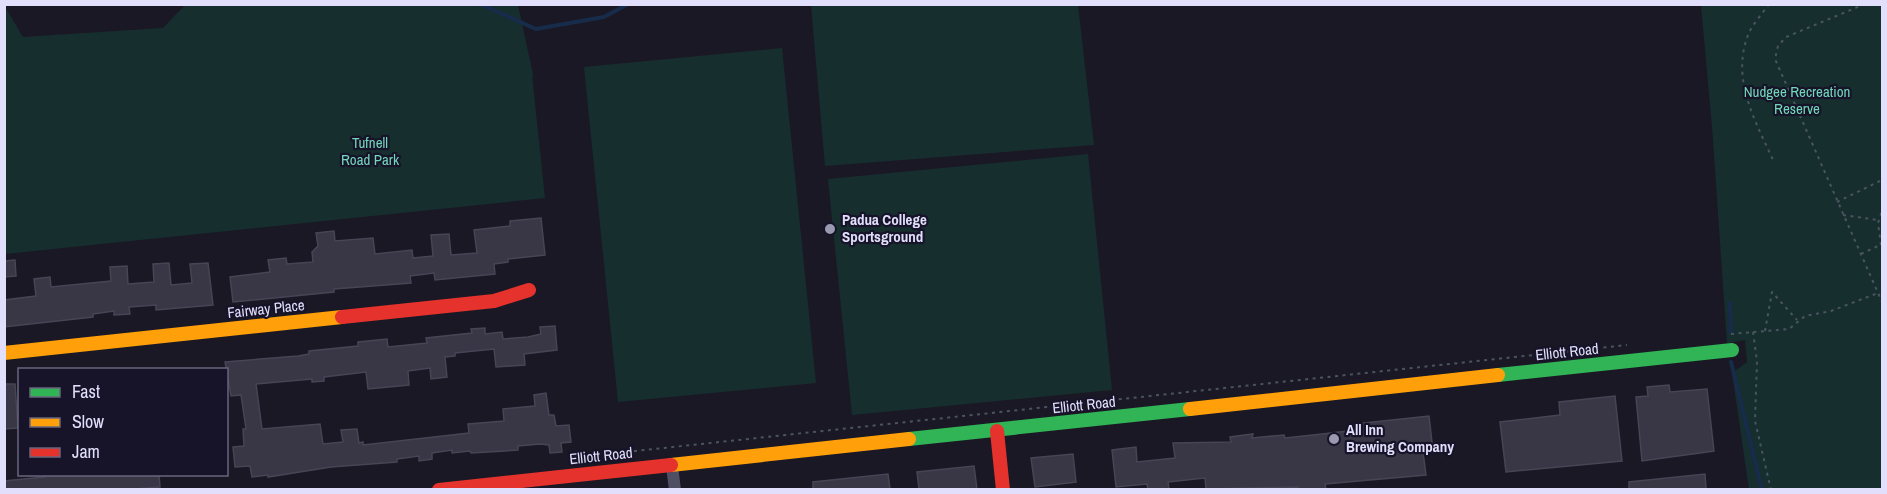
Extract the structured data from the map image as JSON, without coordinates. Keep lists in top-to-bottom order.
{
  "streets": {
    "street": ["Fairway Place", "Elliott Road"]
  },
  "parks": ["Nudgee Recreation Reserve", "Tufnell Road Park"],
  "places": ["Padua College Sportsground", "All Inn Brewing Company"],
  "legend": ["Fast", "Slow", "Jam"]
}
